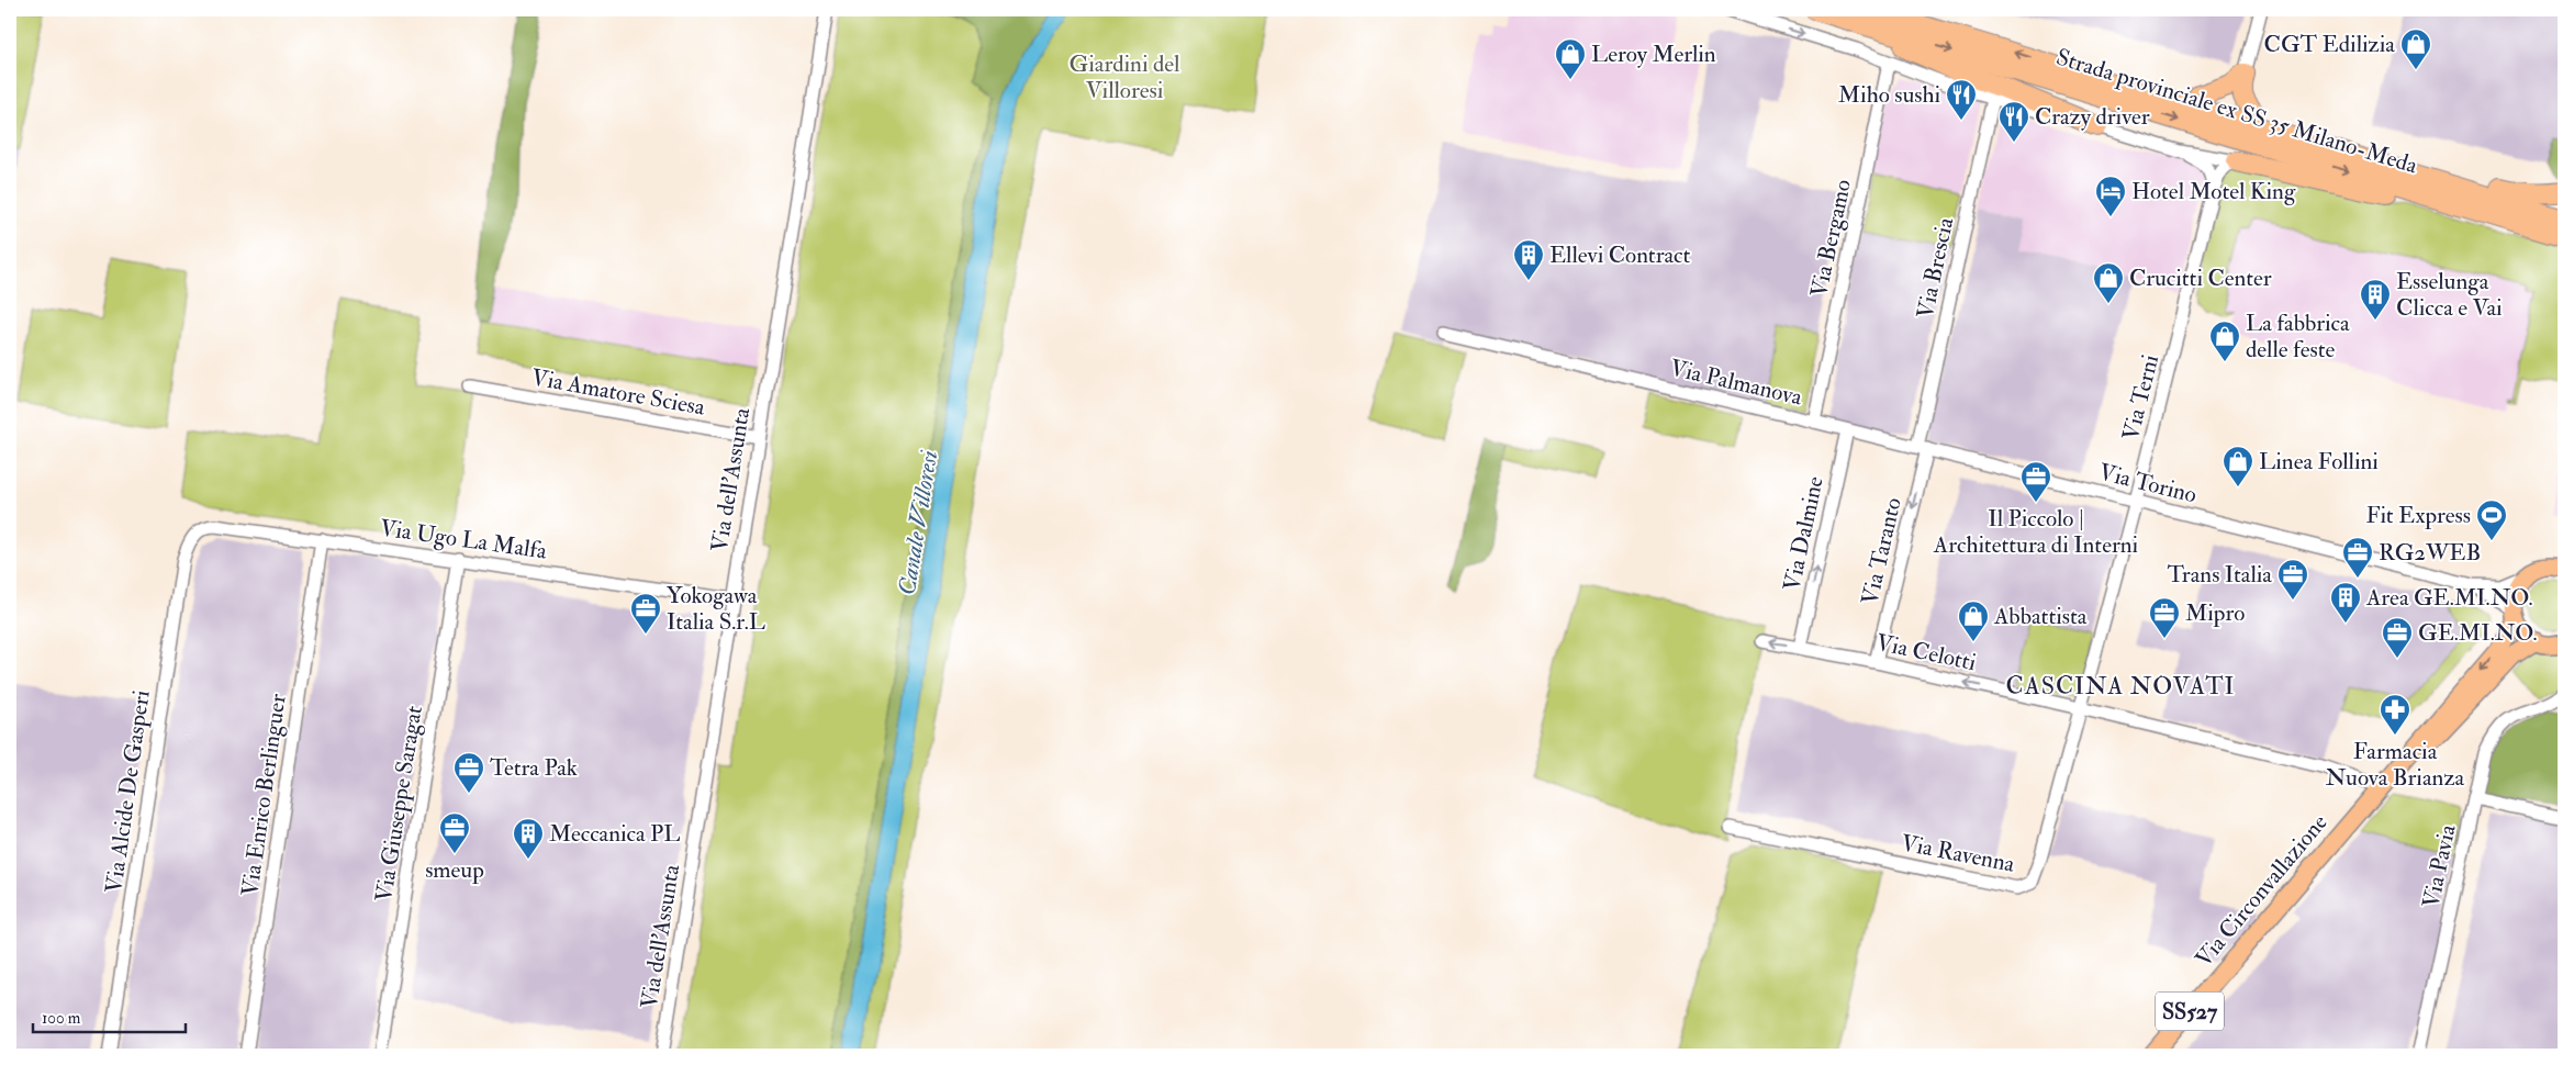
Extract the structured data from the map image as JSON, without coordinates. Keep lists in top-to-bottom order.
{
  "streets": {
    "highway": ["Strada provinciale ex SS 35 Milano-Meda"],
    "main road": ["Via Circonvallazione", "SS527"],
    "street": [
      "Via Bergamo",
      "Via Brescia",
      "Via Palmanova",
      "Via Amatore Sciesa",
      "Via Terni",
      "Via dell'Assunta",
      "Via Torino",
      "Via Dalmine",
      "Via Ugo La Malfa",
      "Via Taranto",
      "Via Celotti",
      "Via Alcide De Gasperi",
      "Via Enrico Berlinguer",
      "Via Giuseppe Saragat",
      "Via Ravenna",
      "Via Pavia"
    ]
  },
  "crossings": [
    ["Via Bergamo", "Via Palmanova"],
    ["Via Bergamo", "Via Torino"],
    ["Via Brescia", "Via Torino"],
    ["Via Brescia", "Via Taranto"],
    ["Via Palmanova", "Via Torino"],
    ["Via Amatore Sciesa", "Via dell'Assunta"],
    ["Via Terni", "Via Torino"],
    ["Via Terni", "Via Celotti"],
    ["Via Terni", "Via Ravenna"],
    ["Via dell'Assunta", "Via Ugo La Malfa"],
    ["Via Torino", "Via Dalmine"],
    ["Via Torino", "Via Taranto"],
    ["Via Torino", "Via Circonvallazione"],
    ["Via Dalmine", "Via Celotti"],
    ["Via Ugo La Malfa", "Via Alcide De Gasperi"],
    ["Via Ugo La Malfa", "Via Enrico Berlinguer"],
    ["Via Ugo La Malfa", "Via Giuseppe Saragat"],
    ["Via Taranto", "Via Celotti"],
    ["Via Celotti", "Via Ravenna"],
    ["Via Celotti", "Via Circonvallazione"]
  ],
  "one_way": ["Via Dalmine", "Via Taranto", "Via Celotti"],
  "districts": ["CASCINA NOVATI"],
  "water": ["Canale Villoresi"],
  "parks": ["Giardini del Villoresi"],
  "places": {
    "shop": [
      "CGT Edilizia",
      "Leroy Merlin",
      "Crucitti Center",
      "La fabbrica delle feste",
      "Linea Follini",
      "Abbattista"
    ],
    "restaurant": ["Miho sushi", "Crazy driver"],
    "hotel": ["Hotel Motel King"],
    "building": [
      "Ellevi Contract",
      "Esselunga Clicca e Vai",
      "Area GE.MI.NO.",
      "Meccanica PL"
    ],
    "office": [
      "Il Piccolo | Architettura di Interni",
      "RG2WEB",
      "Trans Italia",
      "Yokogawa Italia S.r.L",
      "Mipro",
      "GE.MI.NO.",
      "Tetra Pak",
      "smeup"
    ],
    "sports": ["Fit Express"],
    "pharmacy": ["Farmacia Nuova Brianza"]
  },
  "scale_bar": "100 m"
}
